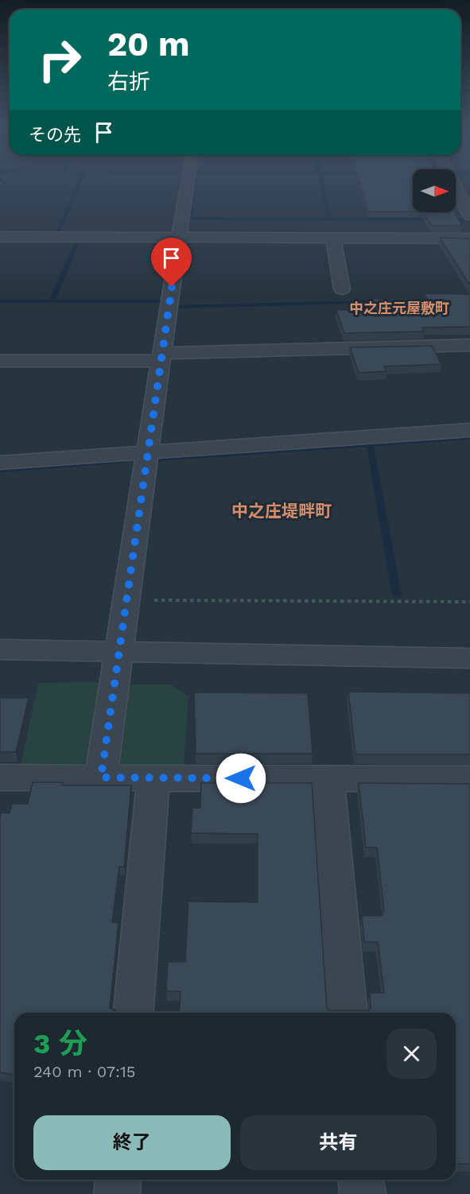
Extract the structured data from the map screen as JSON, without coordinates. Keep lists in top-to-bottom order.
{
  "districts": ["中之庄元屋敷町", "中之庄堤畔町"],
  "north": "right",
  "page": {
    "turn": ["20 m", "右折"],
    "then": "その先",
    "heading": ["3 分", "240 m · 07:15"],
    "buttons": ["終了", "共有"]
  }
}
